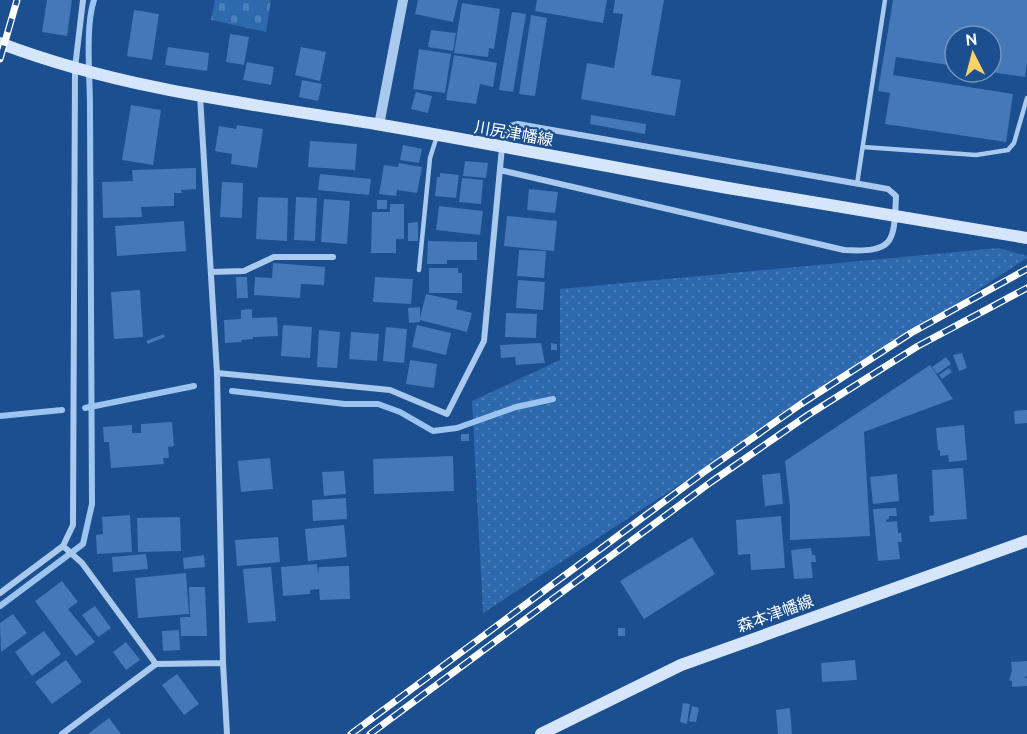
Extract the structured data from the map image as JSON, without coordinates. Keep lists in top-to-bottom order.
{
  "streets": {
    "main road": ["川尻津幡線", "森本津幡線"]
  },
  "north": "top"
}
